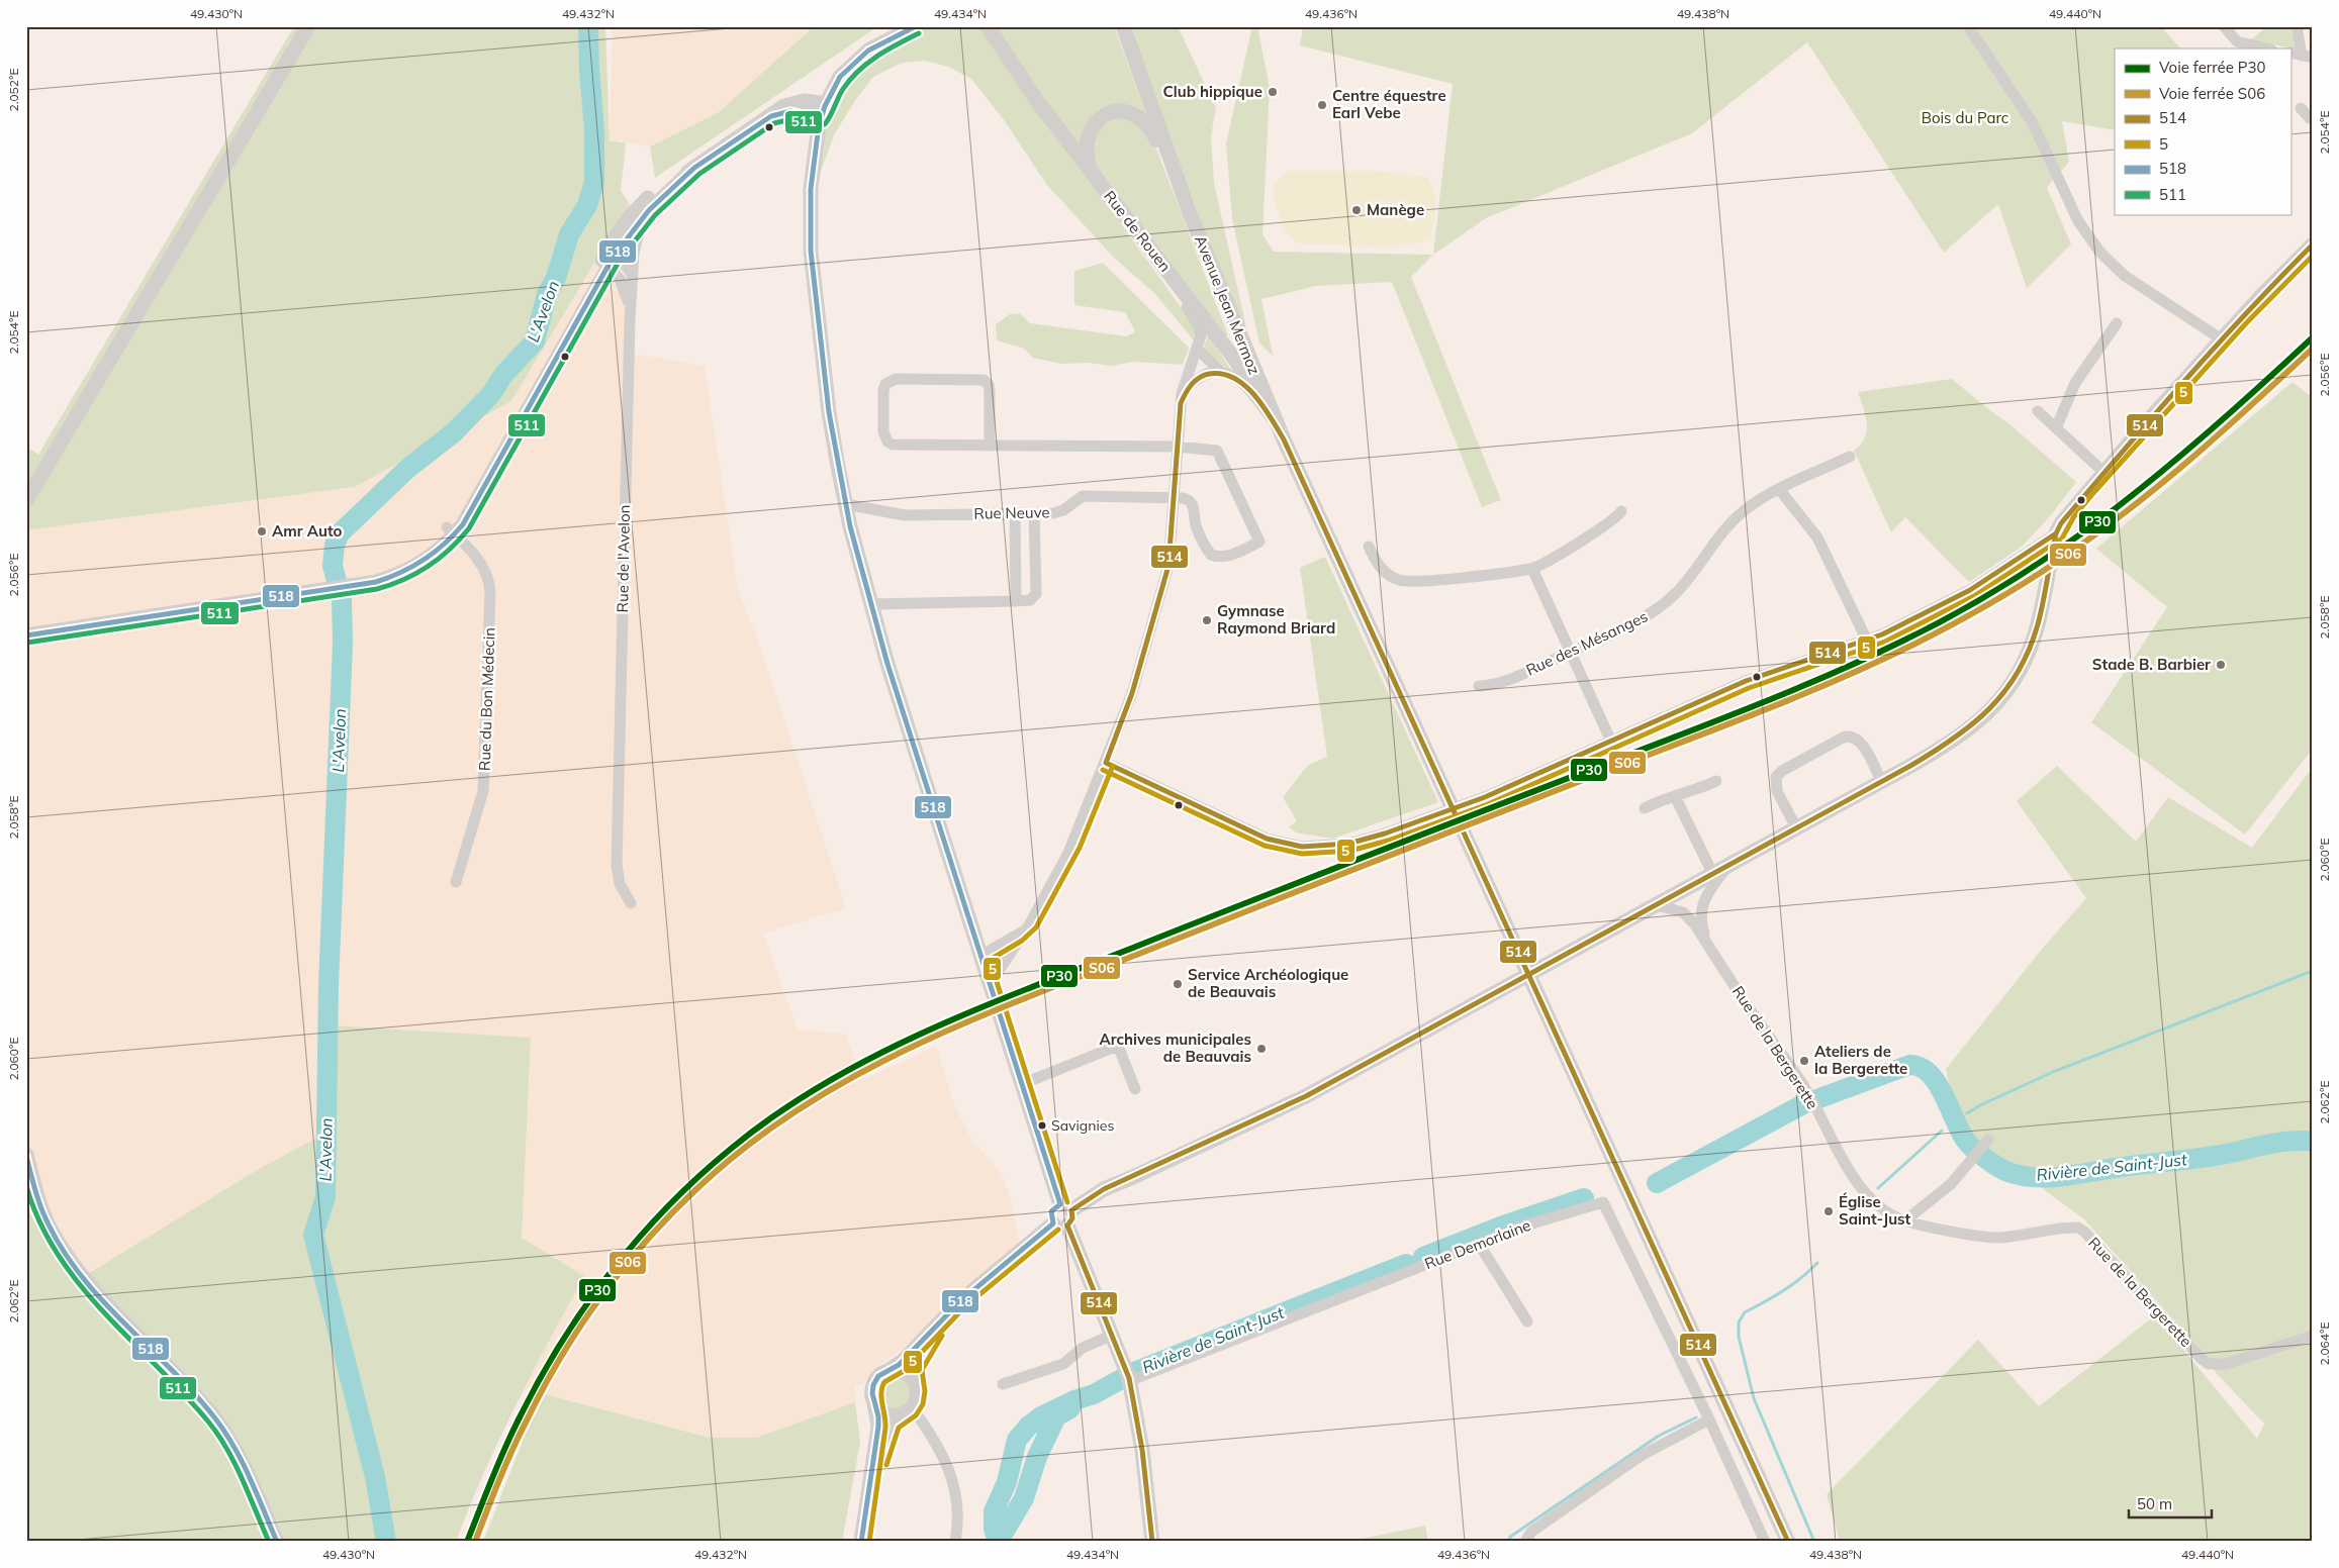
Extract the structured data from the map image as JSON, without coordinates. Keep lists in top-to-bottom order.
{
  "streets": {
    "street": [
      "Rue de Rouen",
      "Avenue Jean Mermoz",
      "Rue Neuve",
      "Rue de l'Avelon",
      "Rue des Mésanges",
      "Rue du Bon Médecin",
      "Rue de la Bergerette",
      "Rue Demorlaine"
    ]
  },
  "crossings": [
    ["Rue de Rouen", "Avenue Jean Mermoz"]
  ],
  "water": ["L'Avelon", "Rivière de Saint-Just"],
  "parks": ["Bois du Parc"],
  "places": [
    "Club hippique",
    "Centre équestre Earl Vebe",
    "Manège",
    "Amr Auto",
    "Gymnase Raymond Briard",
    "Stade B. Barbier",
    "Service Archéologique de Beauvais",
    "Archives municipales de Beauvais",
    "Ateliers de la Bergerette",
    "Savignies",
    "Église Saint-Just"
  ],
  "lines": [
    "transit line 518",
    "transit line 511",
    "transit line 514",
    "transit line 5",
    "rail line P30",
    "rail line S06"
  ],
  "legend": [
    "Voie ferrée P30",
    "Voie ferrée S06",
    "514",
    "5",
    "518",
    "511"
  ],
  "scale_bar": "50 m",
  "coordinates": [
    "49.430°N",
    "49.432°N",
    "49.434°N",
    "49.436°N",
    "49.438°N",
    "49.440°N",
    "2.052°E",
    "2.054°E",
    "2.056°E",
    "2.058°E",
    "2.060°E",
    "2.062°E",
    "2.064°E"
  ]
}
